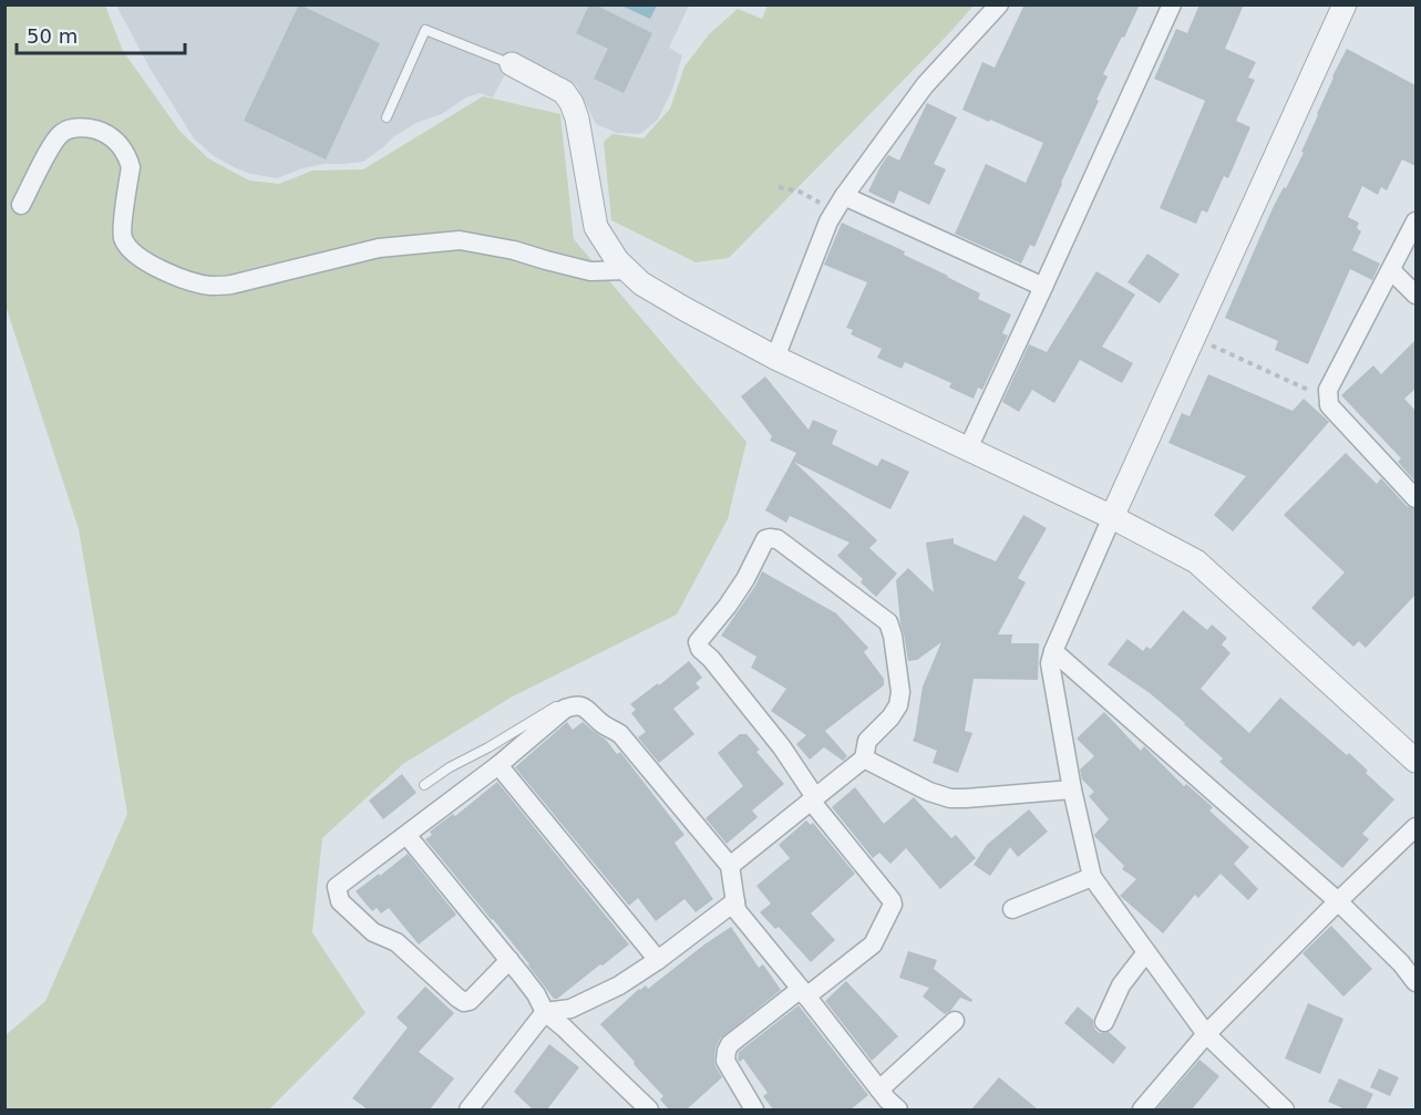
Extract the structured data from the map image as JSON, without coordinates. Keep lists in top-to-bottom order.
{
  "scale_bar": "50 m"
}
